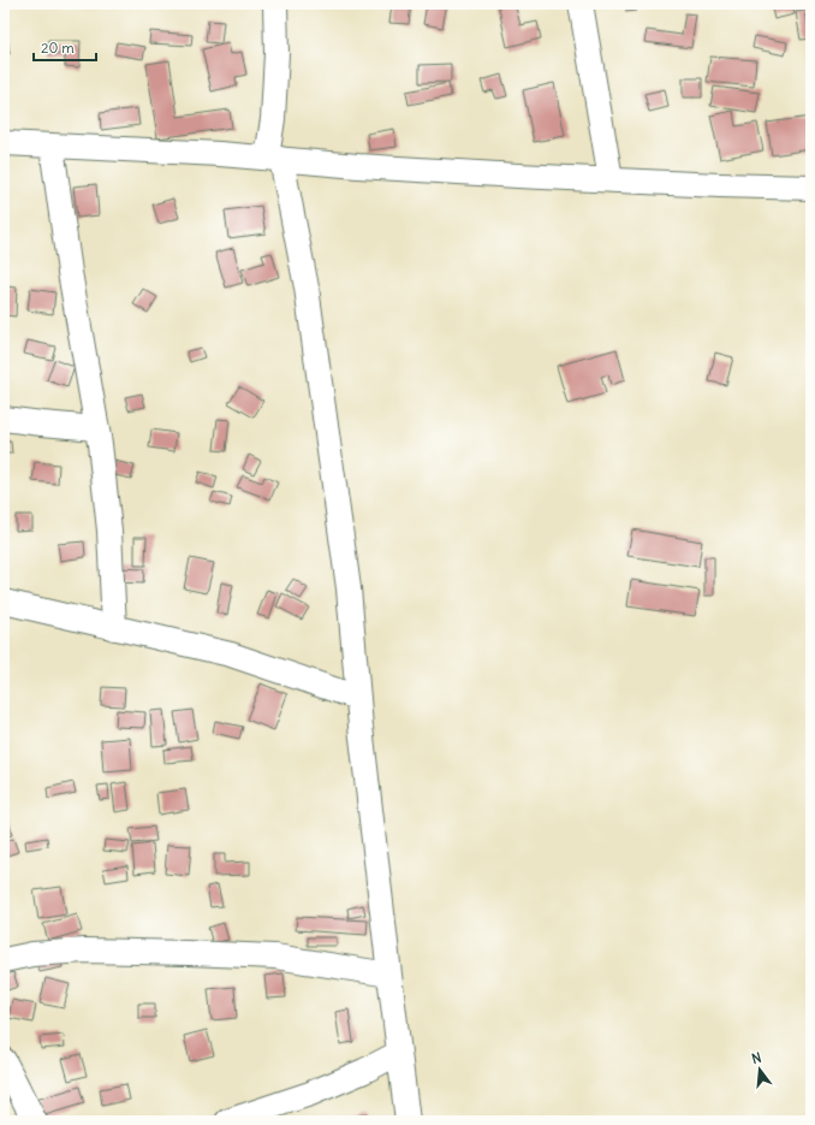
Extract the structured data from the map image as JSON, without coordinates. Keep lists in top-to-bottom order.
{
  "scale_bar": "20 m",
  "north": "top"
}
